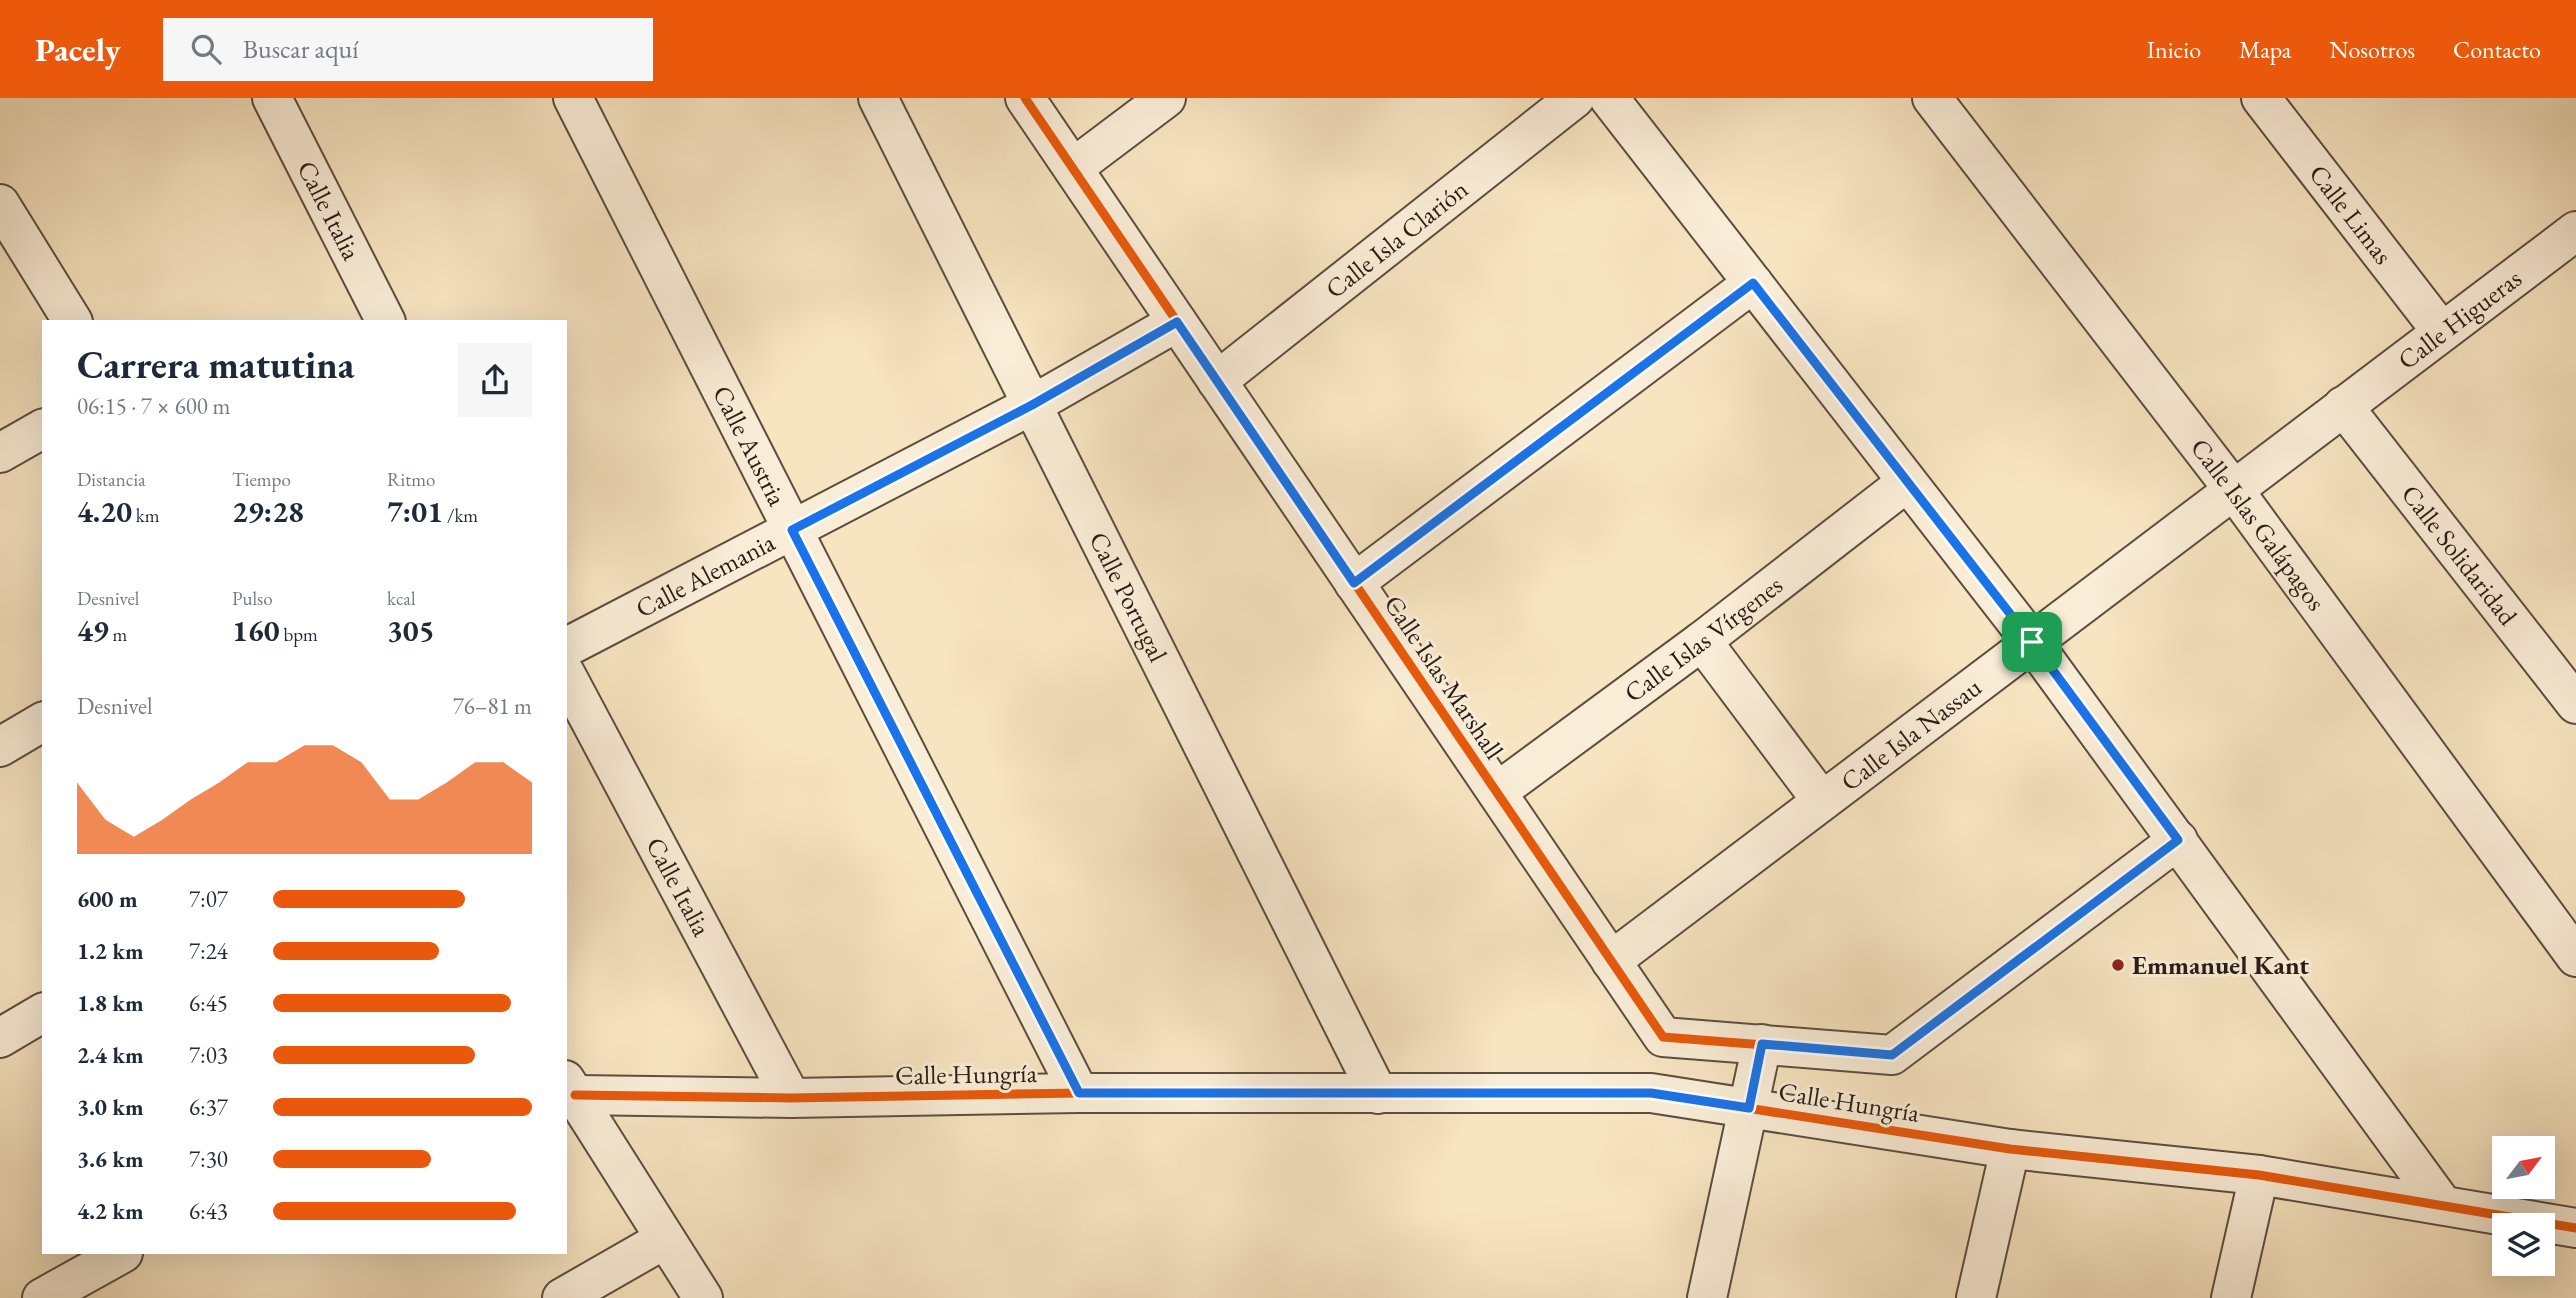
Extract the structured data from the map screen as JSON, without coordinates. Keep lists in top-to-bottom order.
{
  "streets": {
    "street": [
      "Calle Italia",
      "Calle Limas",
      "Calle Isla Clarión",
      "Calle Higueras",
      "Calle Austria",
      "Calle Islas Galápagos",
      "Calle Solidaridad",
      "Calle Alemania",
      "Calle Portugal",
      "Calle Islas Vírgenes",
      "Calle Islas Marshall",
      "Calle Isla Nassau",
      "Calle Hungría"
    ]
  },
  "crossings": [
    ["Calle Italia", "Calle Hungría"],
    ["Calle Limas", "Calle Higueras"],
    ["Calle Isla Clarión", "Calle Islas Marshall"],
    ["Calle Higueras", "Calle Solidaridad"],
    ["Calle Higueras", "Calle Isla Nassau"],
    ["Calle Austria", "Calle Alemania"],
    ["Calle Austria", "Calle Hungría"],
    ["Calle Islas Galápagos", "Calle Isla Nassau"],
    ["Calle Solidaridad", "Calle Isla Nassau"],
    ["Calle Alemania", "Calle Portugal"],
    ["Calle Alemania", "Calle Islas Marshall"],
    ["Calle Portugal", "Calle Hungría"],
    ["Calle Islas Vírgenes", "Calle Islas Marshall"],
    ["Calle Islas Marshall", "Calle Isla Nassau"]
  ],
  "places": ["Emmanuel Kant"],
  "north": "top right",
  "page": {
    "header": "Pacely",
    "search": "Buscar aquí",
    "nav": [
      "Inicio",
      "Mapa",
      "Nosotros",
      "Contacto"
    ],
    "heading": ["Carrera matutina", "06:15 · 7 × 600 m"],
    "stats": [
      ["Distancia", "4.20 km"],
      ["Tiempo", "29:28"],
      ["Ritmo", "7:01 /km"],
      ["Desnivel", "49 m"],
      ["Pulso", "160 bpm"],
      ["kcal", "305"]
    ],
    "chart": ["Desnivel", "76–81 m"],
    "list": [
      {
        "name": "600 m",
        "note": "7:07"
      },
      {
        "name": "1.2 km",
        "note": "7:24"
      },
      {
        "name": "1.8 km",
        "note": "6:45"
      },
      {
        "name": "2.4 km",
        "note": "7:03"
      },
      {
        "name": "3.0 km",
        "note": "6:37"
      },
      {
        "name": "3.6 km",
        "note": "7:30"
      },
      {
        "name": "4.2 km",
        "note": "6:43"
      }
    ]
  }
}
